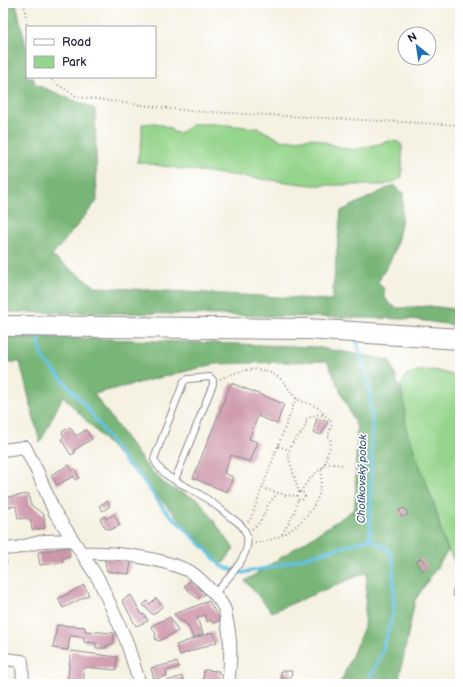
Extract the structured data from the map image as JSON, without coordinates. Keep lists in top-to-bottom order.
{
  "water": ["Chotíkovský potok"],
  "legend": ["Road", "Park"],
  "north": "top left"
}
